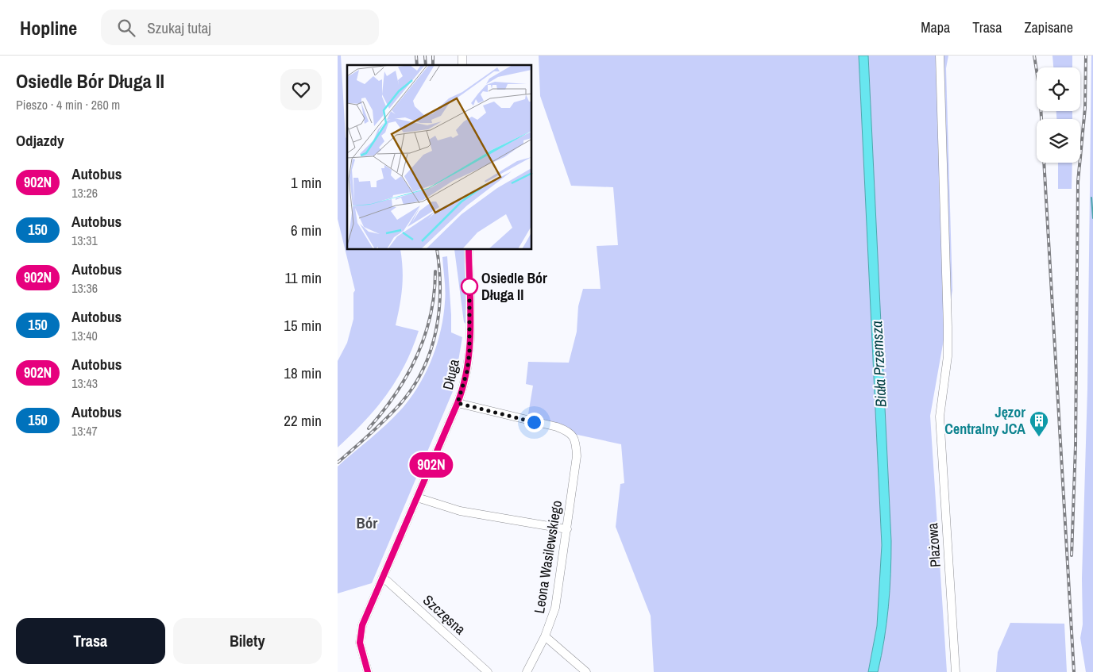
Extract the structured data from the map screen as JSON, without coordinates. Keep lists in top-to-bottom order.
{
  "streets": {
    "street": [
      "Długa",
      "Plażowa",
      "Leona Wasilewskiego",
      "Szczęsna"
    ]
  },
  "crossings": [
    ["Długa", "Leona Wasilewskiego"],
    ["Długa", "Szczęsna"]
  ],
  "districts": ["Bór"],
  "water": ["Biała Przemsza"],
  "places": {
    "other": ["Osiedle Bór Długa II"],
    "building": ["Jęzor Centralny JCA"]
  },
  "lines": ["bus line 902N"],
  "page": {
    "header": "Hopline",
    "search": "Szukaj tutaj",
    "nav": ["Mapa", "Trasa", "Zapisane"],
    "heading": [
      ["Osiedle Bór Długa II", "Pieszo · 4 min · 260 m"],
      "Odjazdy"
    ],
    "on_map": "902N",
    "list": [
      {
        "mark": "902N",
        "name": "Autobus",
        "note": "13:26",
        "value": "1 min"
      },
      {
        "mark": "150",
        "name": "Autobus",
        "note": "13:31",
        "value": "6 min"
      },
      {
        "mark": "902N",
        "name": "Autobus",
        "note": "13:36",
        "value": "11 min"
      },
      {
        "mark": "150",
        "name": "Autobus",
        "note": "13:40",
        "value": "15 min"
      },
      {
        "mark": "902N",
        "name": "Autobus",
        "note": "13:43",
        "value": "18 min"
      },
      {
        "mark": "150",
        "name": "Autobus",
        "note": "13:47",
        "value": "22 min"
      }
    ],
    "buttons": ["Trasa", "Bilety"]
  }
}
